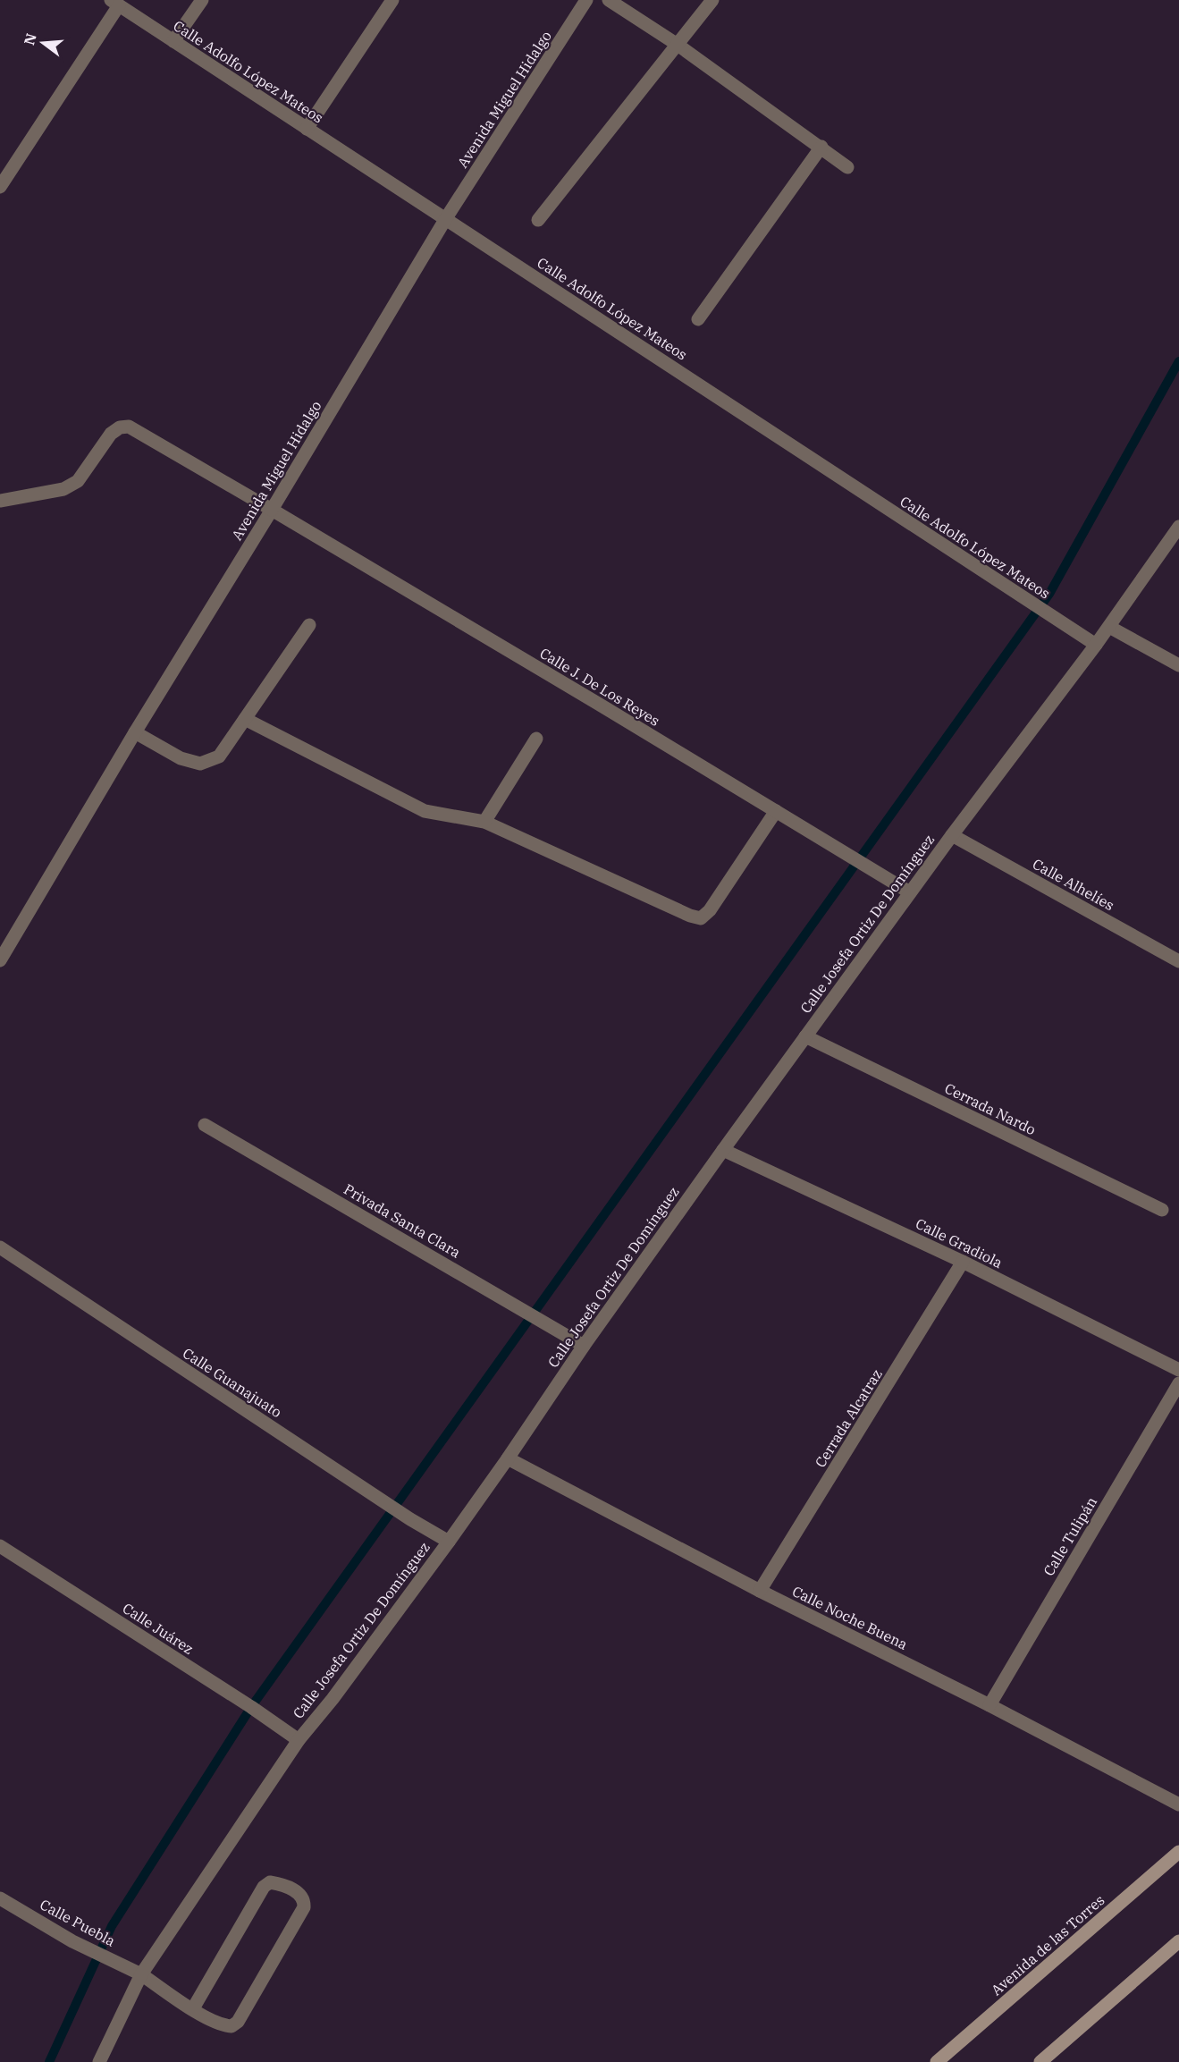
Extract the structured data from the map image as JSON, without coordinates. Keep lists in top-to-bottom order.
{
  "streets": {
    "main road": ["Avenida de las Torres"],
    "street": [
      "Calle Adolfo López Mateos",
      "Avenida Miguel Hidalgo",
      "Calle J. De Los Reyes",
      "Calle Alhelíes",
      "Calle Josefa Ortiz De Domínguez",
      "Cerrada Nardo",
      "Privada Santa Clara",
      "Calle Gradiola",
      "Calle Guanajuato",
      "Cerrada Alcatraz",
      "Calle Tulipán",
      "Calle Noche Buena",
      "Calle Juárez",
      "Calle Puebla"
    ]
  },
  "crossings": [
    ["Calle Adolfo López Mateos", "Avenida Miguel Hidalgo"],
    ["Calle Adolfo López Mateos", "Calle Josefa Ortiz De Domínguez"],
    ["Avenida Miguel Hidalgo", "Calle J. De Los Reyes"],
    ["Calle J. De Los Reyes", "Calle Josefa Ortiz De Domínguez"],
    ["Calle Alhelíes", "Calle Josefa Ortiz De Domínguez"],
    ["Calle Josefa Ortiz De Domínguez", "Cerrada Nardo"],
    ["Calle Josefa Ortiz De Domínguez", "Privada Santa Clara"],
    ["Calle Josefa Ortiz De Domínguez", "Calle Gradiola"],
    ["Calle Josefa Ortiz De Domínguez", "Calle Guanajuato"],
    ["Calle Josefa Ortiz De Domínguez", "Calle Noche Buena"],
    ["Calle Josefa Ortiz De Domínguez", "Calle Juárez"],
    ["Calle Josefa Ortiz De Domínguez", "Calle Puebla"],
    ["Calle Gradiola", "Cerrada Alcatraz"],
    ["Cerrada Alcatraz", "Calle Noche Buena"],
    ["Calle Tulipán", "Calle Noche Buena"]
  ],
  "north": "left"
}
